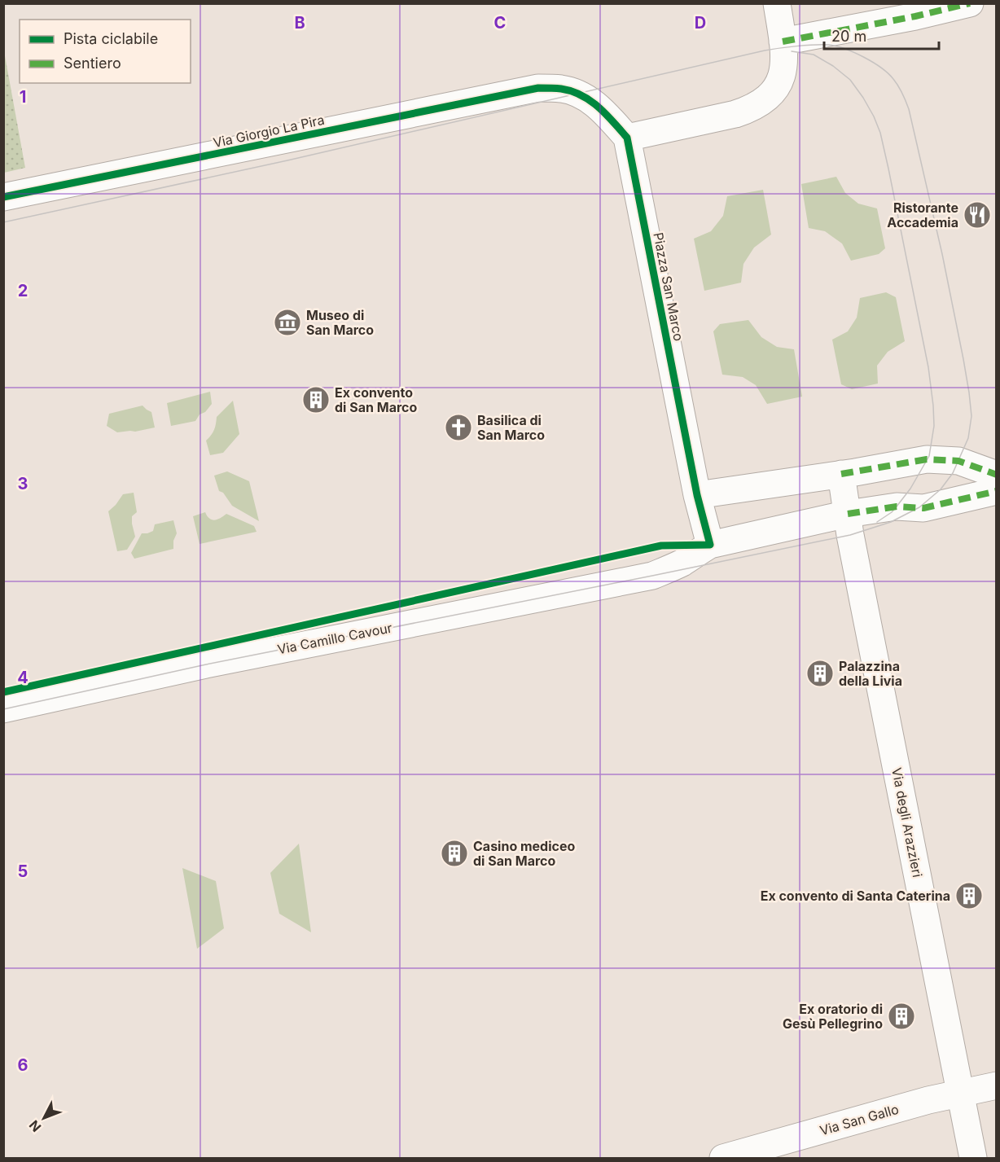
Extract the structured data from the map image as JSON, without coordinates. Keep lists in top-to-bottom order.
{
  "streets": {
    "street": [
      "Via Giorgio La Pira",
      "Piazza San Marco",
      "Via Camillo Cavour",
      "Via degli Arazzieri",
      "Via San Gallo"
    ]
  },
  "crossings": [
    ["Via Giorgio La Pira", "Piazza San Marco"],
    ["Piazza San Marco", "Via Camillo Cavour"],
    ["Via degli Arazzieri", "Via San Gallo"]
  ],
  "places": {
    "restaurant": ["Ristorante Accademia"],
    "museum": ["Museo di San Marco"],
    "building": [
      "Ex convento di San Marco",
      "Palazzina della Livia",
      "Casino mediceo di San Marco",
      "Ex convento di Santa Caterina",
      "Ex oratorio di Gesù Pellegrino"
    ],
    "church": ["Basilica di San Marco"]
  },
  "legend": ["Pista ciclabile", "Sentiero"],
  "scale_bar": "20 m",
  "north": "bottom left",
  "grid": {
    "columns": ["B", "C", "D"],
    "rows": [
      "1",
      "2",
      "3",
      "4",
      "5",
      "6"
    ]
  }
}
